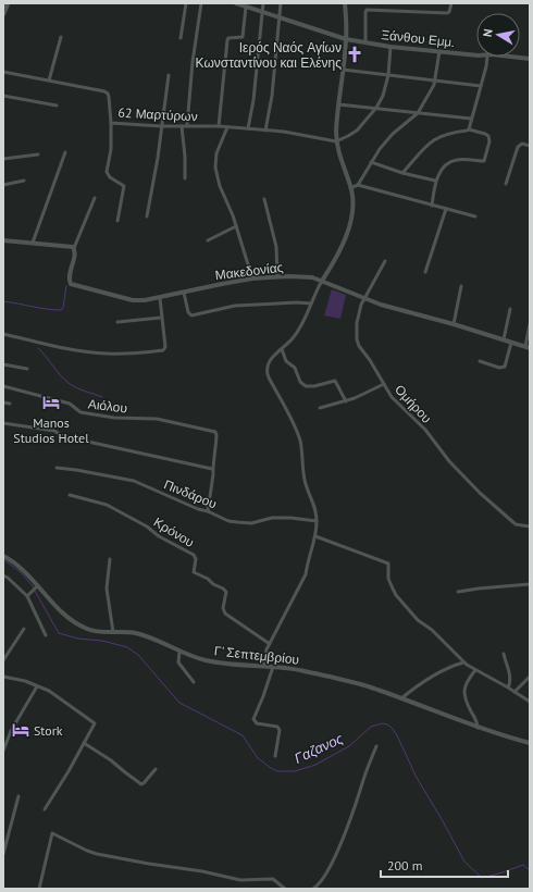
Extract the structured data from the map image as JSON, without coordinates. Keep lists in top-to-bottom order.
{
  "streets": {
    "street": [
      "Ξάνθου Εμμ.",
      "62 Μαρτύρων",
      "Μακεδονίας",
      "Ομήρου",
      "Αιόλου",
      "Πινδάρου",
      "Κρόνου",
      "Γ' Σεπτεμβρίου"
    ]
  },
  "crossings": [
    ["Μακεδονίας", "Ομήρου"]
  ],
  "water": ["Γαζανος"],
  "places": {
    "church": ["Ιερός Ναός Αγίων Κωνσταντίνου και Ελένης"],
    "hotel": ["Manos Studios Hotel", "Stork"]
  },
  "scale_bar": "200 m",
  "north": "left"
}
